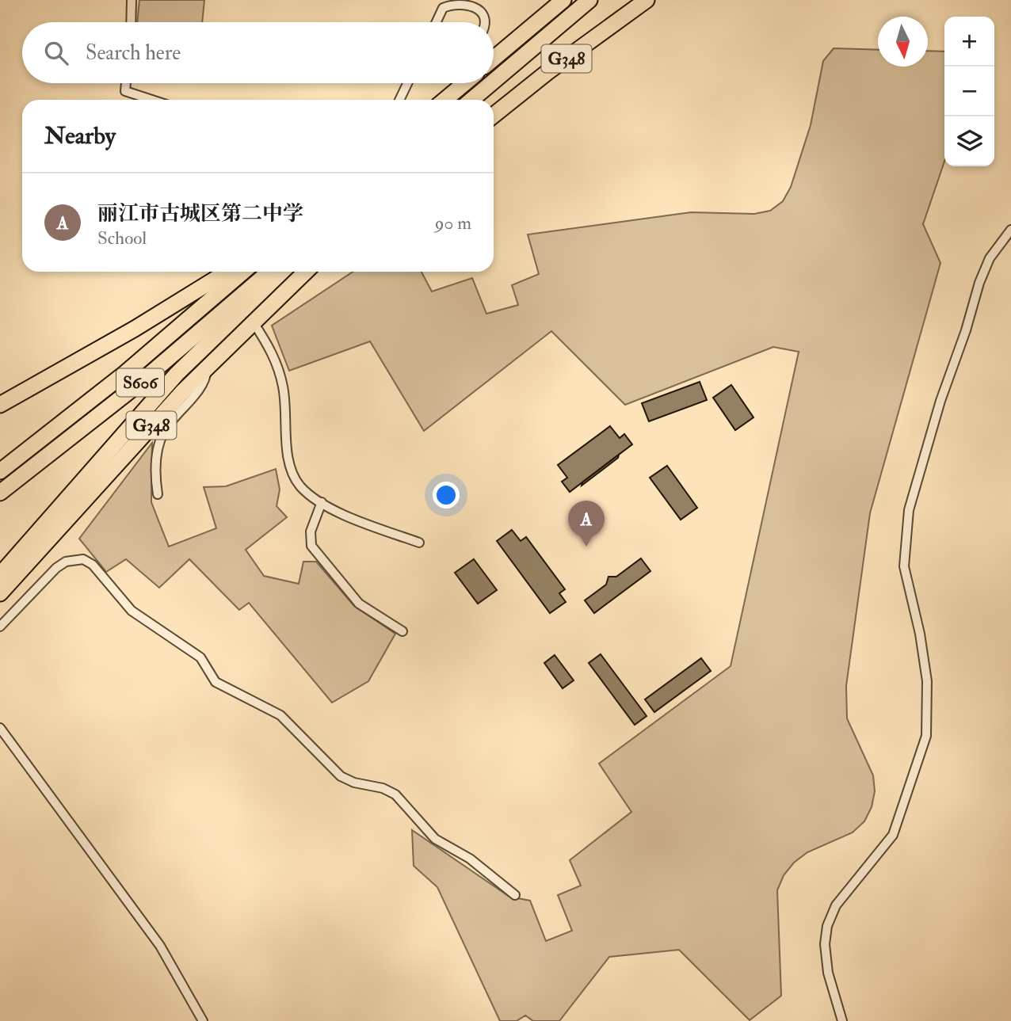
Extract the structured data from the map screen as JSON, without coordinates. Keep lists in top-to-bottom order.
{
  "streets": {
    "highway": ["G348", "S606"]
  },
  "north": "bottom",
  "page": {
    "map_buttons": ["+", "−"],
    "search": "Search here",
    "heading": "Nearby",
    "list": [
      {
        "mark": "A",
        "name": "丽江市古城区第二中学",
        "note": "School",
        "value": "90 m"
      }
    ],
    "pins": "A"
  }
}
